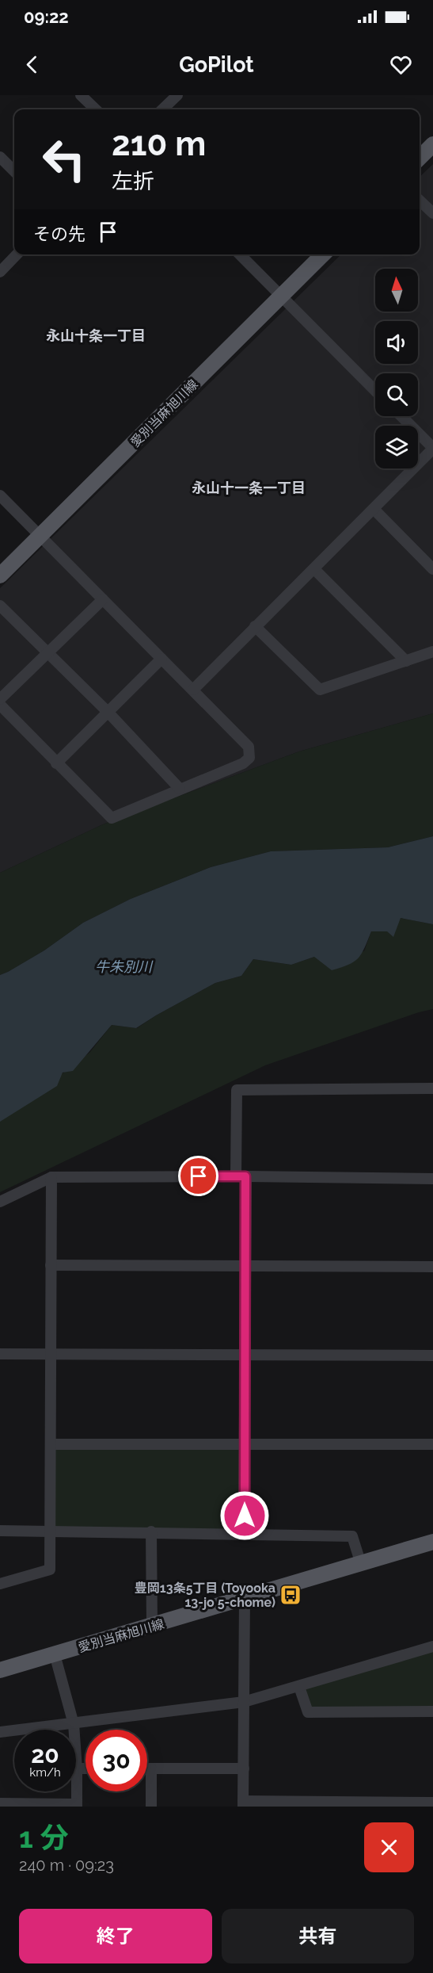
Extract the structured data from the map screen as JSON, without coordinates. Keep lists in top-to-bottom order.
{
  "streets": {
    "main road": ["愛別当麻旭川線"]
  },
  "districts": ["永山十条一丁目", "永山十一条一丁目"],
  "water": ["牛朱別川"],
  "places": {
    "bus stop": ["豊岡13条5丁目 (Toyooka 13-jo 5-chome)"]
  },
  "north": "top",
  "page": {
    "status": "09:22",
    "header": "GoPilot",
    "turn": ["210 m", "左折"],
    "then": "その先",
    "speed": "20 km/h",
    "limit": "30",
    "heading": ["1 分", "240 m · 09:23"],
    "buttons": ["終了", "共有"]
  }
}
